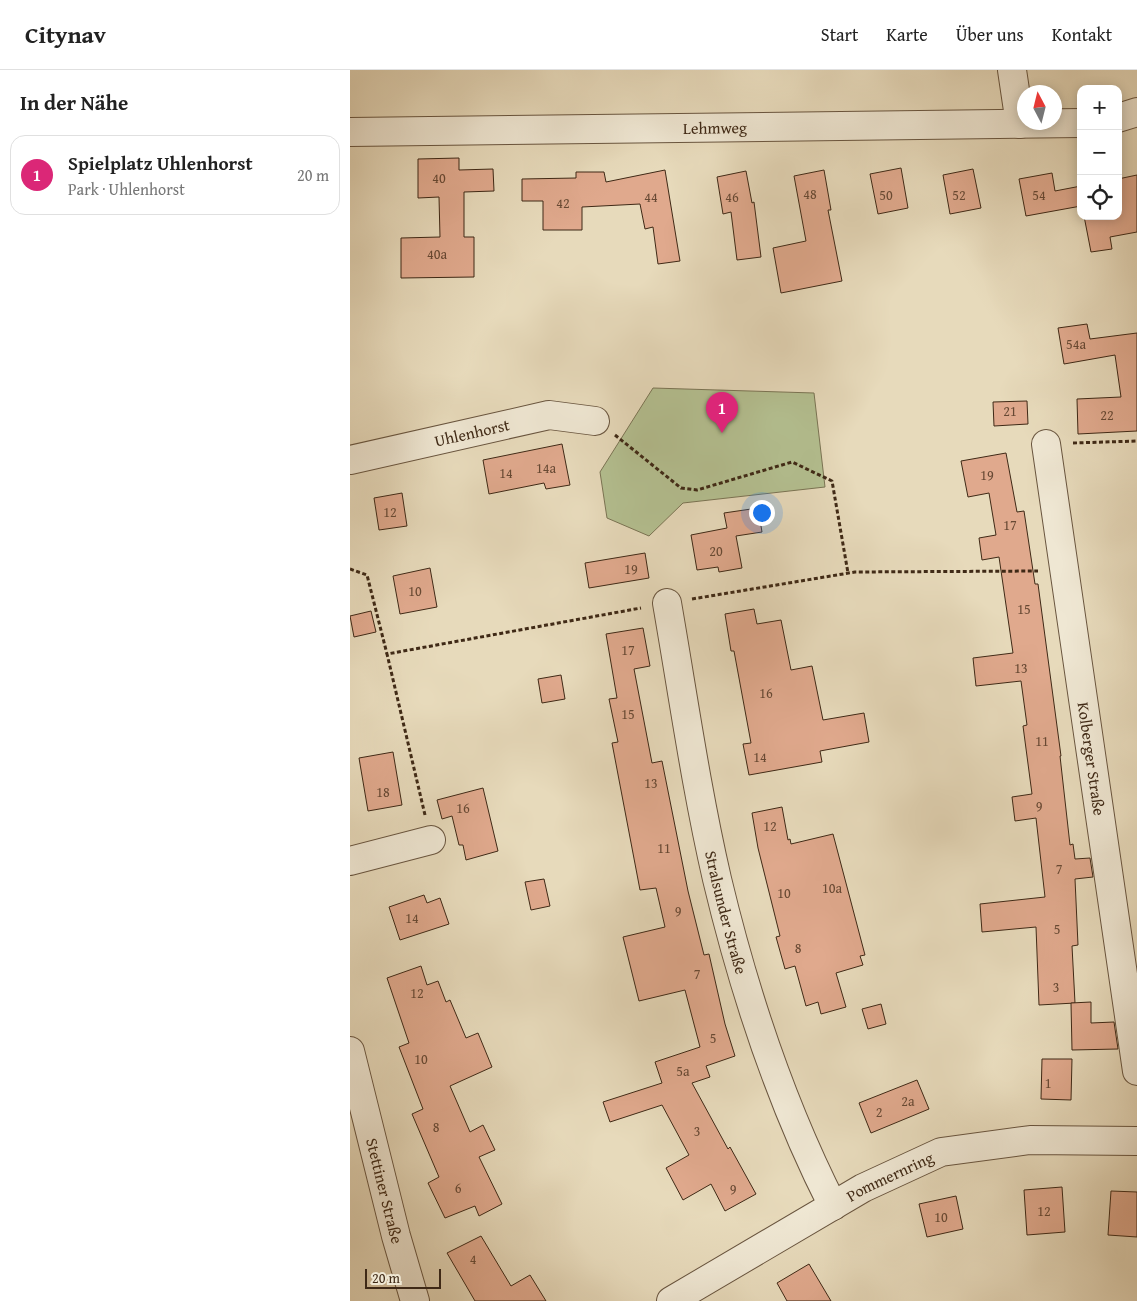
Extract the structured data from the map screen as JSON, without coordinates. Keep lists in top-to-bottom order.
{
  "streets": {
    "street": [
      "Lehmweg",
      "Uhlenhorst",
      "Kolberger Straße",
      "Stralsunder Straße",
      "Pommernring",
      "Stettiner Straße"
    ]
  },
  "crossings": [
    ["Stralsunder Straße", "Pommernring"]
  ],
  "house_numbers": [
    "40",
    "48",
    "50",
    "52",
    "54",
    "44",
    "46",
    "42",
    "40a",
    "54a",
    "21",
    "22",
    "14a",
    "14",
    "19",
    "12",
    "17",
    "20",
    "19",
    "10",
    "15",
    "17",
    "13",
    "16",
    "15",
    "11",
    "14",
    "13",
    "18",
    "9",
    "16",
    "12",
    "11",
    "7",
    "10a",
    "10",
    "9",
    "14",
    "5",
    "8",
    "7",
    "3",
    "12",
    "5",
    "10",
    "5a",
    "1",
    "2a",
    "2",
    "8",
    "3",
    "6",
    "9",
    "12",
    "10",
    "4"
  ],
  "scale_bar": "20 m",
  "north": "top",
  "page": {
    "header": "Citynav",
    "nav": [
      "Start",
      "Karte",
      "Über uns",
      "Kontakt"
    ],
    "heading": "In der Nähe",
    "map_buttons": ["+", "−"],
    "list": [
      {
        "mark": "1",
        "name": "Spielplatz Uhlenhorst",
        "note": "Park · Uhlenhorst",
        "value": "20 m"
      }
    ],
    "pins": "1",
    "scale": "20 m"
  }
}
